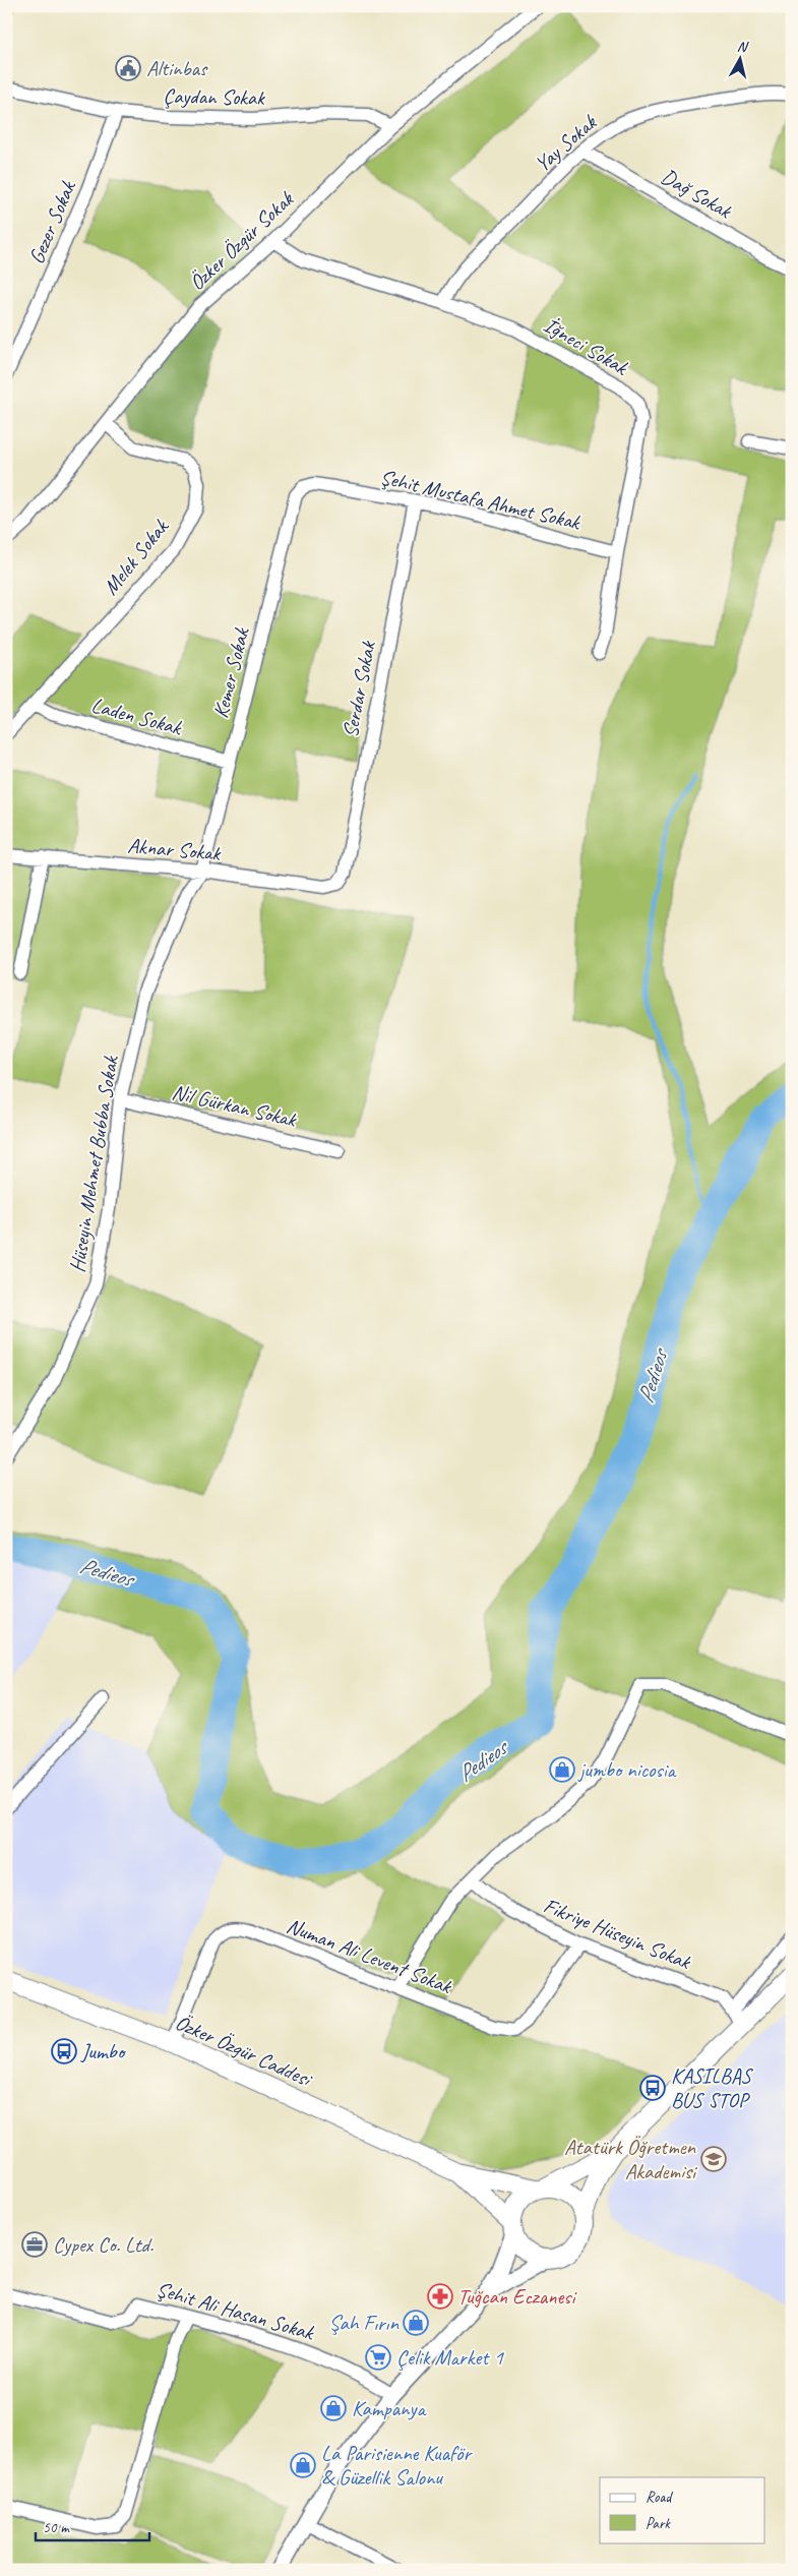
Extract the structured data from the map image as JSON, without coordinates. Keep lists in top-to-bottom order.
{
  "streets": {
    "main road": ["Özker Özgür Caddesi"],
    "street": [
      "Çaydan Sokak",
      "Yay Sokak",
      "Dağ Sokak",
      "Gezer Sokak",
      "Özker Özgür Sokak",
      "İğneci Sokak",
      "Şehit Mustafa Ahmet Sokak",
      "Melek Sokak",
      "Kemer Sokak",
      "Serdar Sokak",
      "Laden Sokak",
      "Aknar Sokak",
      "Nil Gürkan Sokak",
      "Hüseyin Mehmet Bubba Sokak",
      "Fikriye Hüseyin Sokak",
      "Numan Ali Levent Sokak",
      "Şehit Ali Hasan Sokak"
    ]
  },
  "crossings": [
    ["Çaydan Sokak", "Gezer Sokak"],
    ["Çaydan Sokak", "Özker Özgür Sokak"],
    ["Yay Sokak", "Dağ Sokak"],
    ["Yay Sokak", "İğneci Sokak"],
    ["Özker Özgür Sokak", "İğneci Sokak"],
    ["Özker Özgür Sokak", "Melek Sokak"],
    ["İğneci Sokak", "Şehit Mustafa Ahmet Sokak"],
    ["Şehit Mustafa Ahmet Sokak", "Kemer Sokak"],
    ["Şehit Mustafa Ahmet Sokak", "Serdar Sokak"],
    ["Melek Sokak", "Laden Sokak"],
    ["Kemer Sokak", "Laden Sokak"],
    ["Kemer Sokak", "Aknar Sokak"],
    ["Kemer Sokak", "Hüseyin Mehmet Bubba Sokak"],
    ["Serdar Sokak", "Aknar Sokak"],
    ["Aknar Sokak", "Hüseyin Mehmet Bubba Sokak"],
    ["Nil Gürkan Sokak", "Hüseyin Mehmet Bubba Sokak"],
    ["Fikriye Hüseyin Sokak", "Numan Ali Levent Sokak"],
    ["Numan Ali Levent Sokak", "Özker Özgür Caddesi"]
  ],
  "water": ["Pedieos"],
  "places": {
    "public building": ["Altinbas"],
    "shop": [
      "jumbo nicosia",
      "Şah Fırın",
      "Kampanya",
      "La Parisienne Kuaför & Güzellik Salonu"
    ],
    "bus stop": ["Jumbo", "KASILBAS BUS STOP"],
    "school or university": ["Atatürk Öğretmen Akademisi"],
    "office": ["Cypex Co. Ltd."],
    "pharmacy": ["Tuğcan Eczanesi"],
    "supermarket": ["Çelik Market 1"]
  },
  "legend": ["Road", "Park"],
  "scale_bar": "50 m",
  "north": "top"
}
